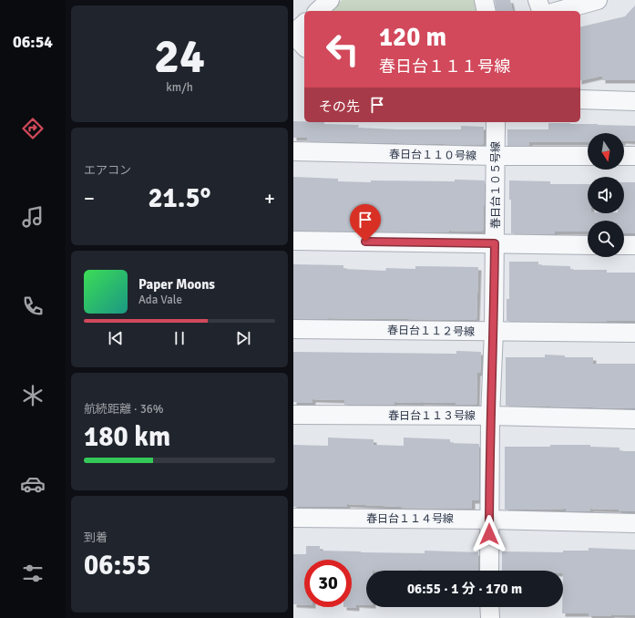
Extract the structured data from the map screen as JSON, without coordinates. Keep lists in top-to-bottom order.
{
  "streets": {
    "street": [
      "春日台１１０号線",
      "春日台１０５号線",
      "春日台１１２号線",
      "春日台１１３号線",
      "春日台１１４号線"
    ]
  },
  "crossings": [
    ["春日台１１０号線", "春日台１０５号線"],
    ["春日台１０５号線", "春日台１１２号線"],
    ["春日台１０５号線", "春日台１１３号線"],
    ["春日台１０５号線", "春日台１１４号線"]
  ],
  "north": "bottom",
  "page": {
    "tabs": "06:54",
    "tile": [
      ["24", "km/h"],
      "エアコン",
      ["航続距離 · 36%", "180 km"],
      ["到着", "06:55"]
    ],
    "turn": ["120 m", "春日台１１１号線"],
    "then": "その先",
    "heat": ["−", "21.5°", "+"],
    "song": ["Paper Moons", "Ada Vale"],
    "limit": "30",
    "trip": "06:55 · 1 分 · 170 m"
  }
}
